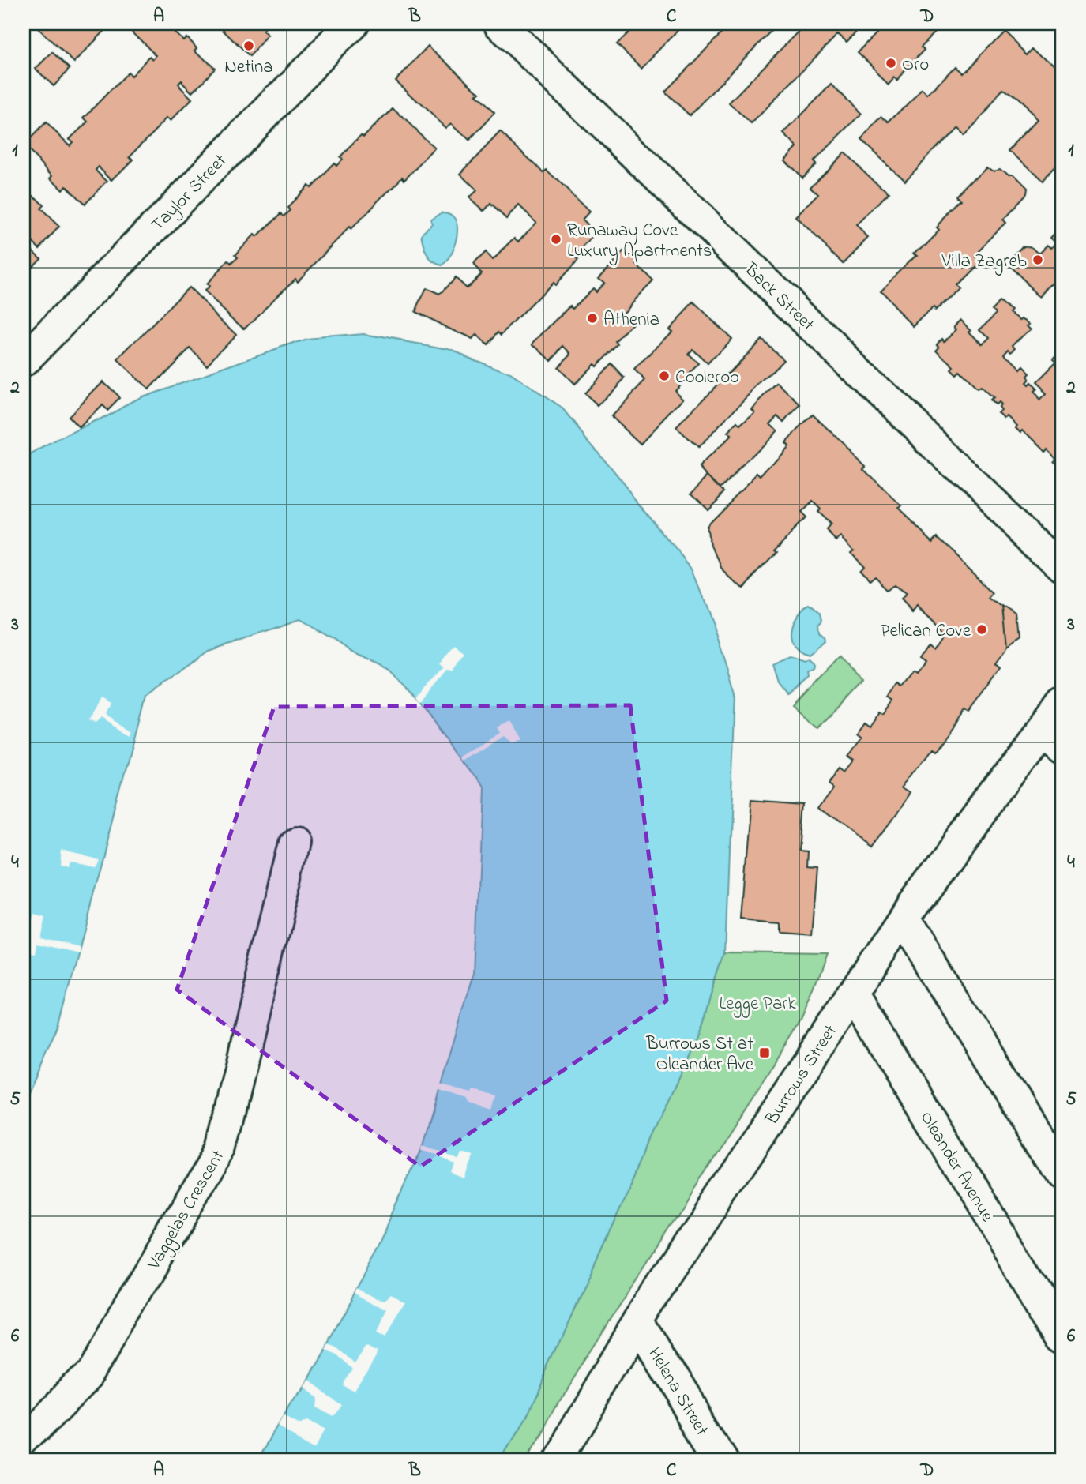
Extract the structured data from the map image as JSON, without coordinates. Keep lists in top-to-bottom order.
{
  "streets": {
    "street": [
      "Taylor Street",
      "Back Street",
      "Burrows Street",
      "Oleander Avenue",
      "Vaggelas Crescent",
      "Helena Street"
    ]
  },
  "crossings": [
    ["Burrows Street", "Oleander Avenue"],
    ["Burrows Street", "Helena Street"]
  ],
  "parks": ["Legge Park"],
  "places": {
    "other": [
      "Netina",
      "Oro",
      "Runaway Cove Luxury Apartments",
      "Villa Zagreb",
      "Athenia",
      "Cooleroo",
      "Pelican Cove"
    ],
    "transit": ["Burrows St at Oleander Ave"]
  },
  "grid": {
    "columns": [
      "A",
      "B",
      "C",
      "D"
    ],
    "rows": [
      "1",
      "2",
      "3",
      "4",
      "5",
      "6"
    ]
  }
}
